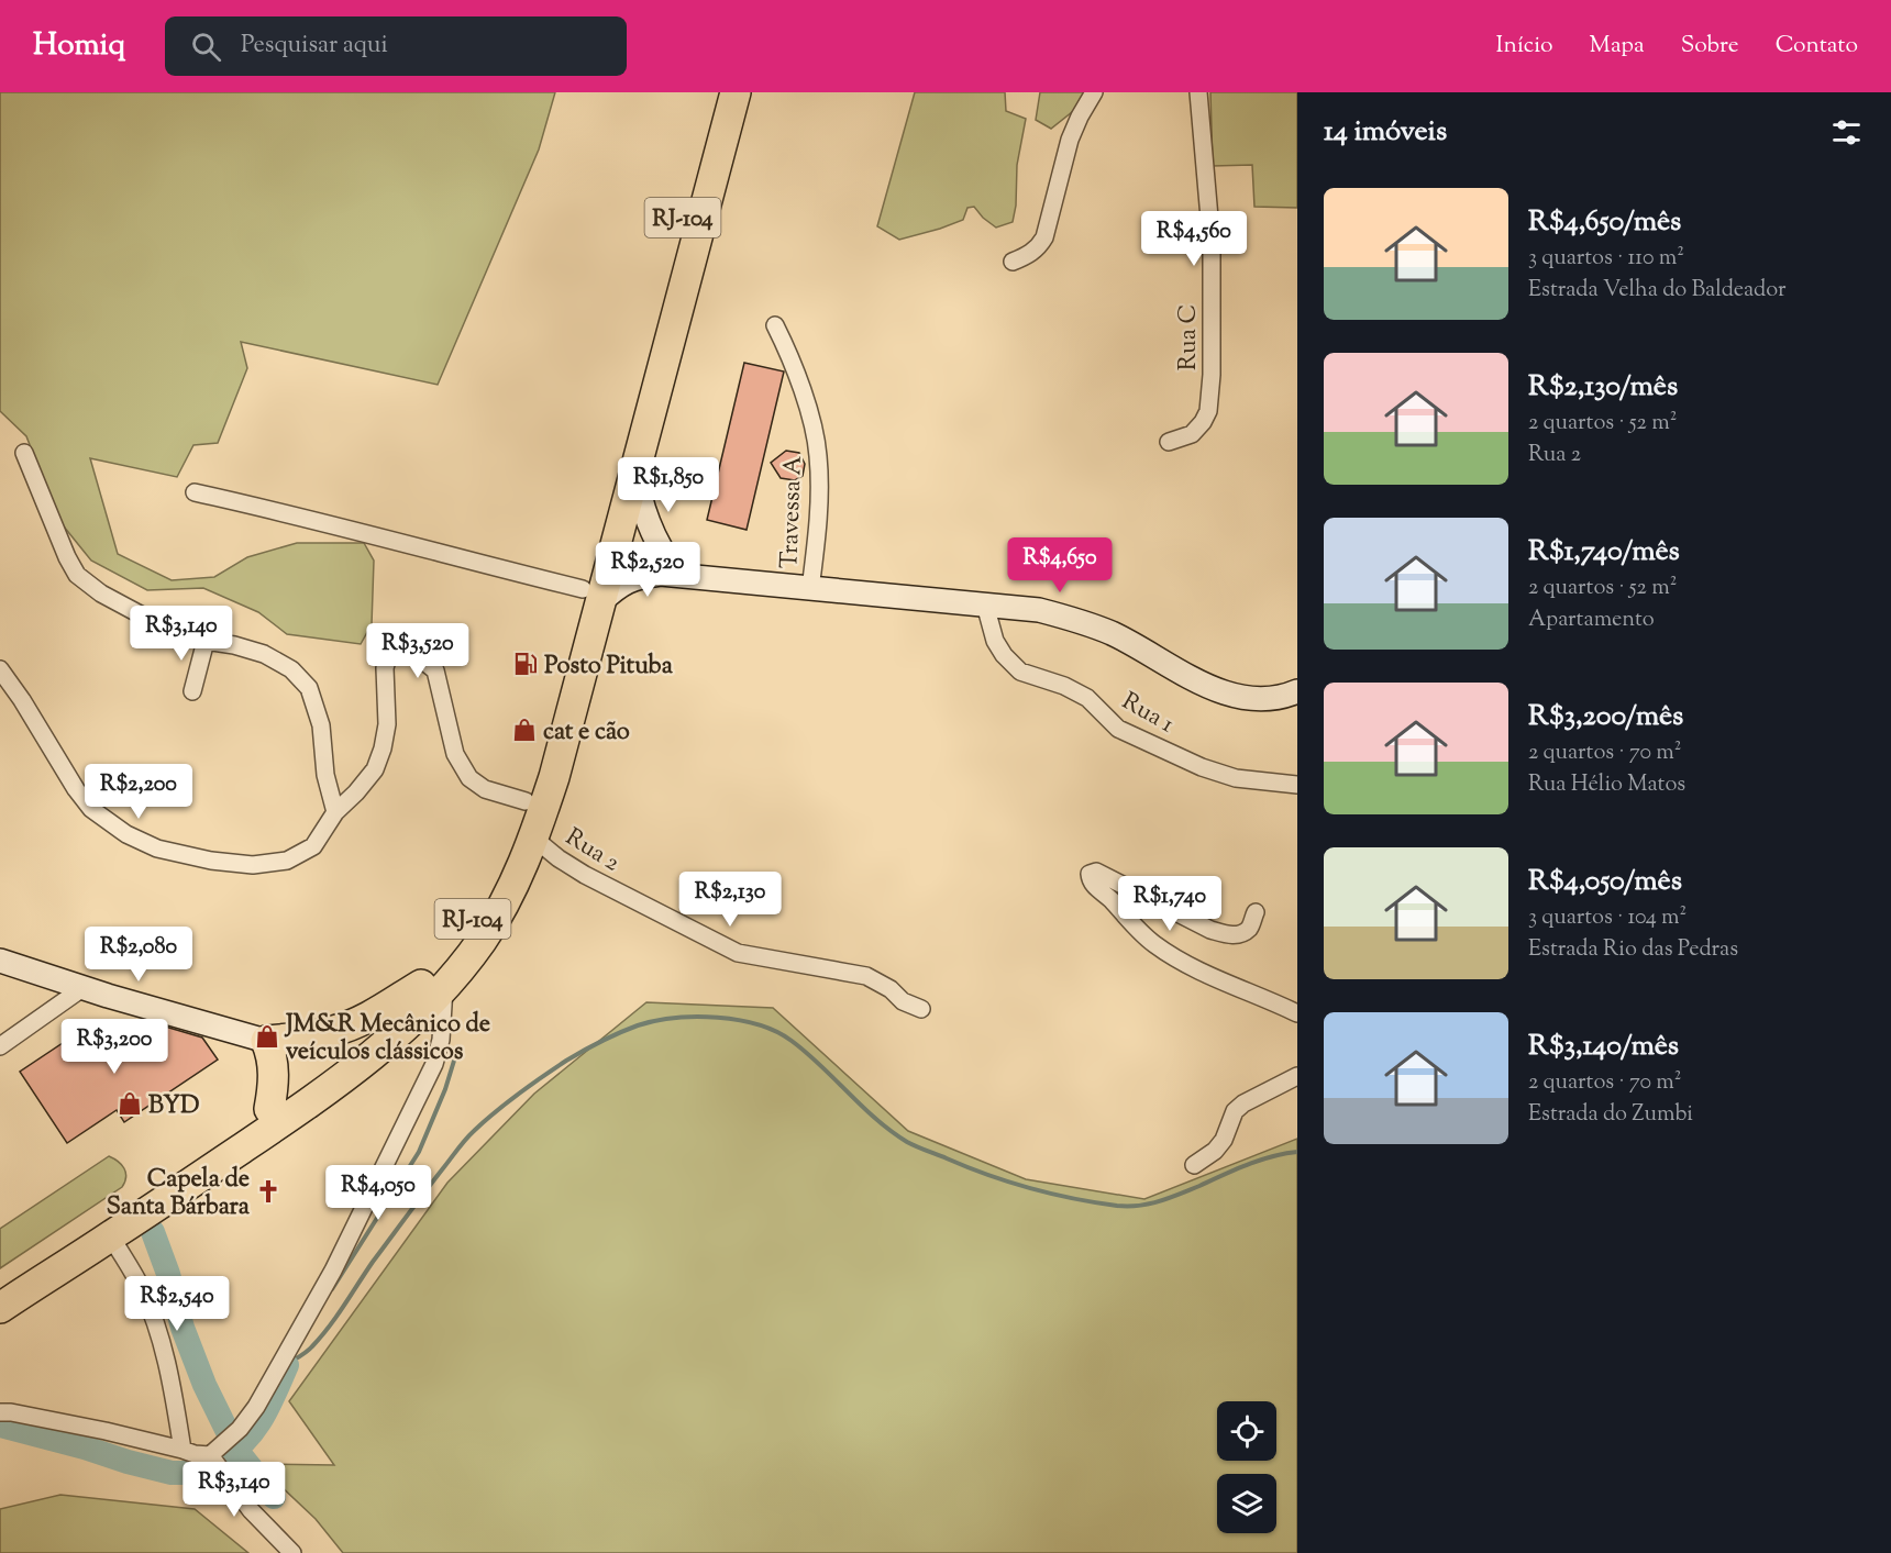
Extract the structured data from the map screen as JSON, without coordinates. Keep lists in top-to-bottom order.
{
  "streets": {
    "highway": ["RJ-104"],
    "street": [
      "Rua C",
      "Travessa A",
      "Rua 1",
      "Rua 2"
    ]
  },
  "crossings": [
    ["RJ-104", "Rua 2"]
  ],
  "places": {
    "fuel station": ["Posto Pituba"],
    "shop": ["cat e cão", "JM&R Mecânico de veículos clássicos", "BYD"],
    "church": ["Capela de Santa Bárbara"]
  },
  "page": {
    "header": "Homiq",
    "search": "Pesquisar aqui",
    "nav": [
      "Início",
      "Mapa",
      "Sobre",
      "Contato"
    ],
    "heading": "14 imóveis",
    "list": [
      {
        "name": "R$4,650/mês",
        "note": "3 quartos · 110 m² · Estrada Velha do Baldeador"
      },
      {
        "name": "R$2,130/mês",
        "note": "2 quartos · 52 m² · Rua 2"
      },
      {
        "name": "R$1,740/mês",
        "note": "2 quartos · 52 m² · Apartamento"
      },
      {
        "name": "R$3,200/mês",
        "note": "2 quartos · 70 m² · Rua Hélio Matos"
      },
      {
        "name": "R$4,050/mês",
        "note": "3 quartos · 104 m² · Estrada Rio das Pedras"
      },
      {
        "name": "R$3,140/mês",
        "note": "2 quartos · 70 m² · Estrada do Zumbi"
      }
    ],
    "price": [
      "R$4,560",
      "R$1,850",
      "R$4,650",
      "R$2,520",
      "R$3,140",
      "R$3,520",
      "R$2,200",
      "R$2,130",
      "R$1,740",
      "R$2,080",
      "R$3,200",
      "R$4,050",
      "R$2,540",
      "R$3,140"
    ]
  }
}
